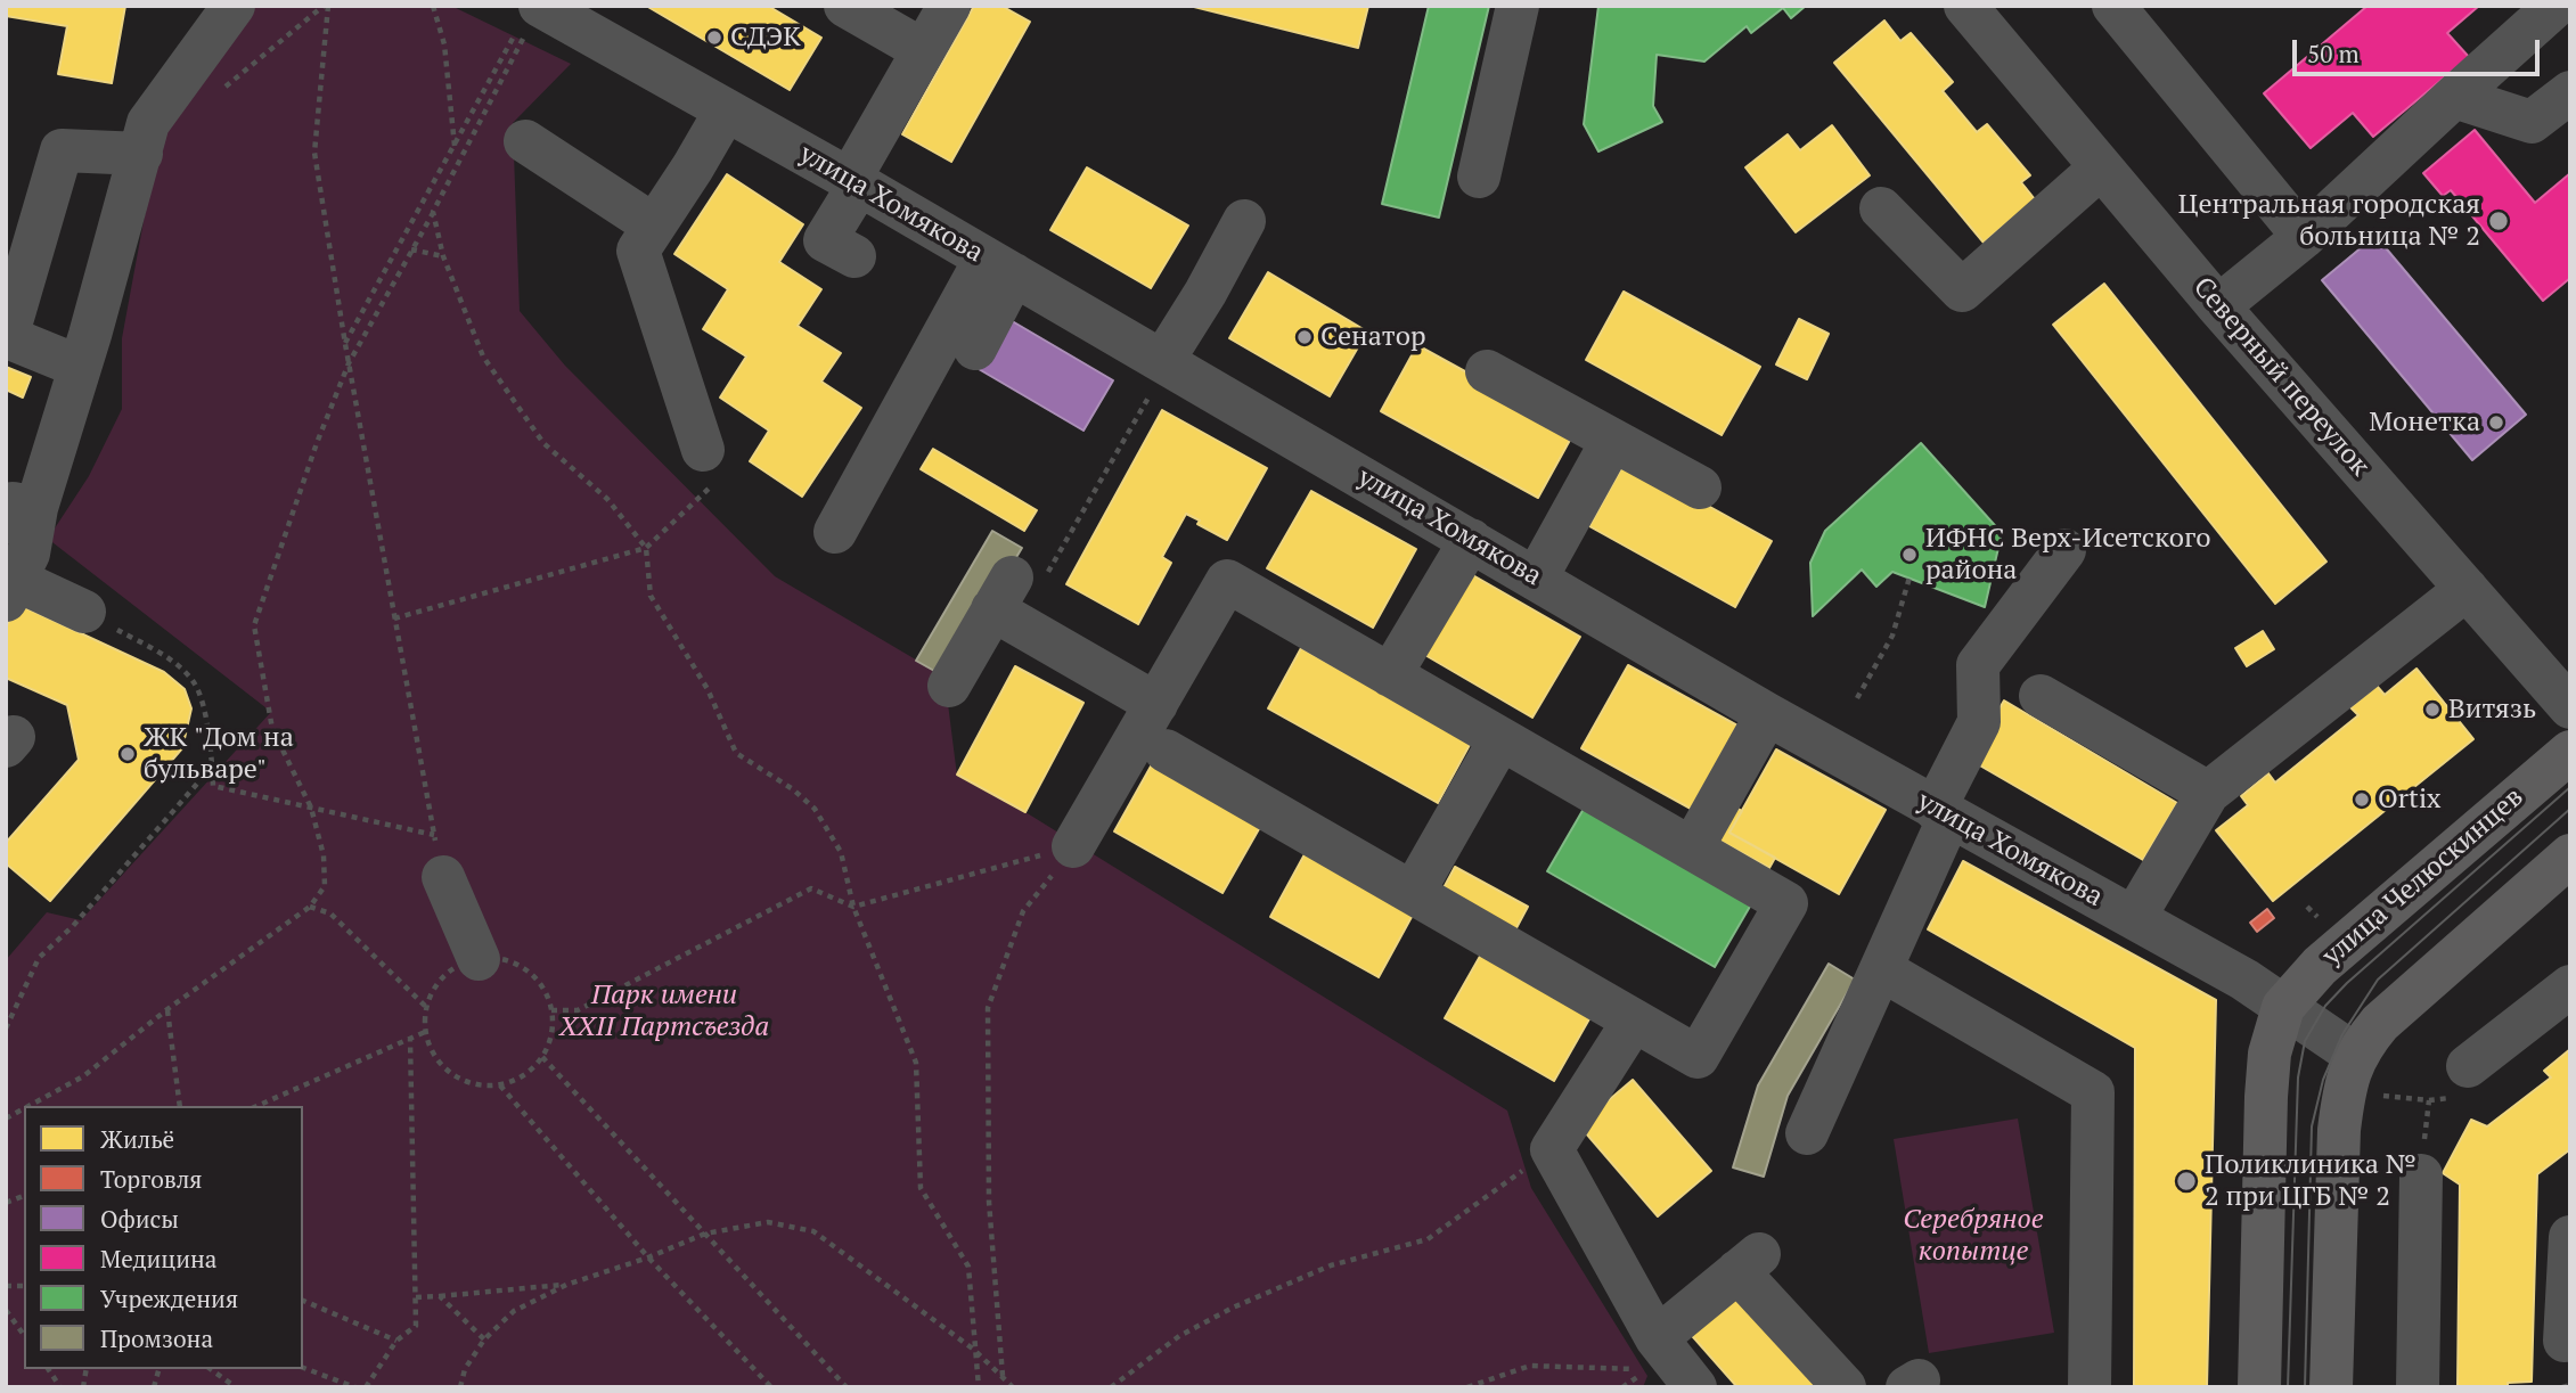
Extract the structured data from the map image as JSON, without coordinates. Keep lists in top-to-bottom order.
{
  "streets": {
    "main road": ["улица Челюскинцев"],
    "street": ["улица Хомякова", "Северный переулок"]
  },
  "crossings": [
    ["улица Хомякова", "улица Челюскинцев"]
  ],
  "parks": ["Парк имени XXII Партсъезда", "Серебряное копытце"],
  "places": [
    "СДЭК",
    "Центральная городская больница № 2",
    "Сенатор",
    "Монетка",
    "ИФНС Верх-Исетского района",
    "Витязь",
    "ЖК \"Дом на бульваре\"",
    "Ortix",
    "Поликлиника № 2 при ЦГБ № 2"
  ],
  "legend": [
    "Жильё",
    "Торговля",
    "Офисы",
    "Медицина",
    "Учреждения",
    "Промзона"
  ],
  "scale_bar": "50 m"
}
